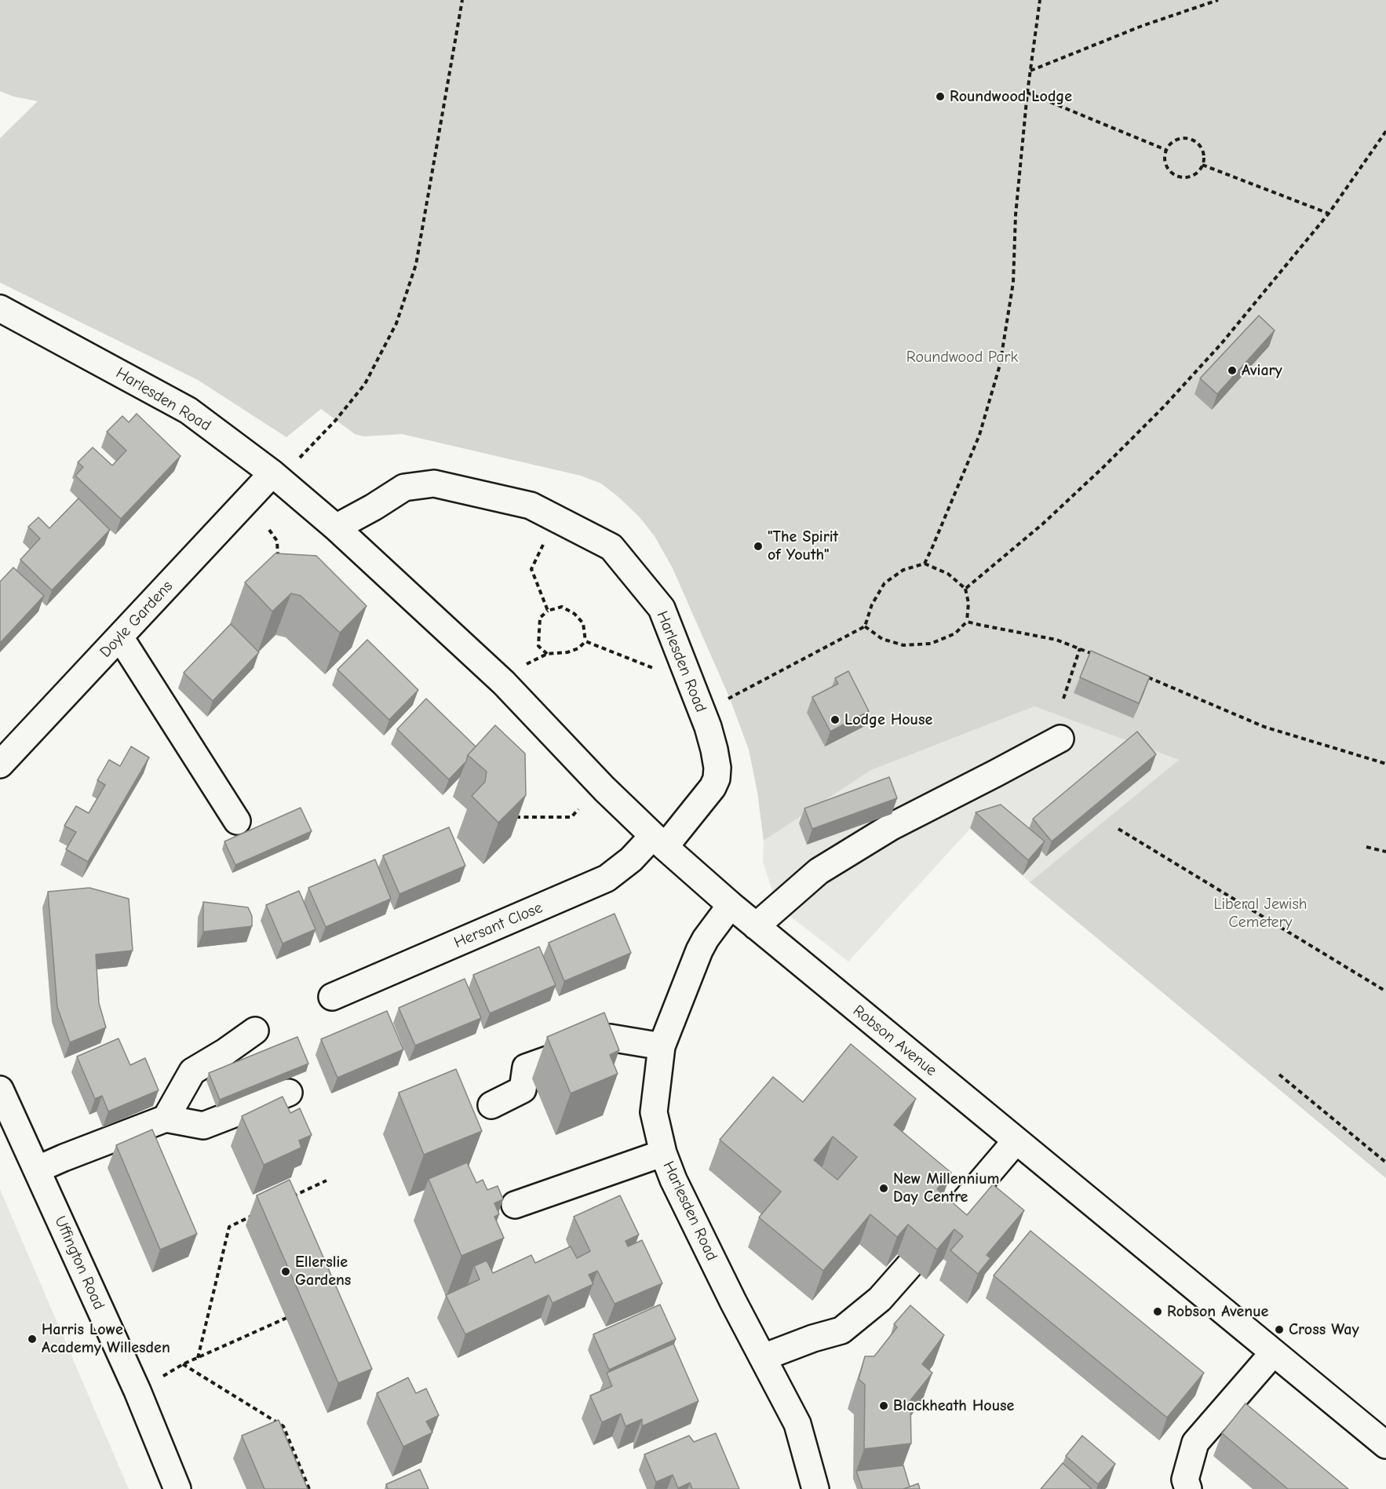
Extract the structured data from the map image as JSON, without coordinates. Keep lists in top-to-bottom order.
{
  "streets": {
    "street": [
      "Harlesden Road",
      "Doyle Gardens",
      "Hersant Close",
      "Robson Avenue",
      "Uffington Road"
    ]
  },
  "crossings": [
    ["Harlesden Road", "Doyle Gardens"],
    ["Harlesden Road", "Hersant Close"],
    ["Harlesden Road", "Robson Avenue"]
  ],
  "parks": ["Roundwood Park", "Liberal Jewish Cemetery"],
  "places": [
    "Roundwood Lodge",
    "Aviary",
    "\"The Spirit of Youth\"",
    "Lodge House",
    "New Millennium Day Centre",
    "Ellerslie Gardens",
    "Robson Avenue",
    "Cross Way",
    "Harris Lowe Academy Willesden",
    "Blackheath House"
  ]
}
